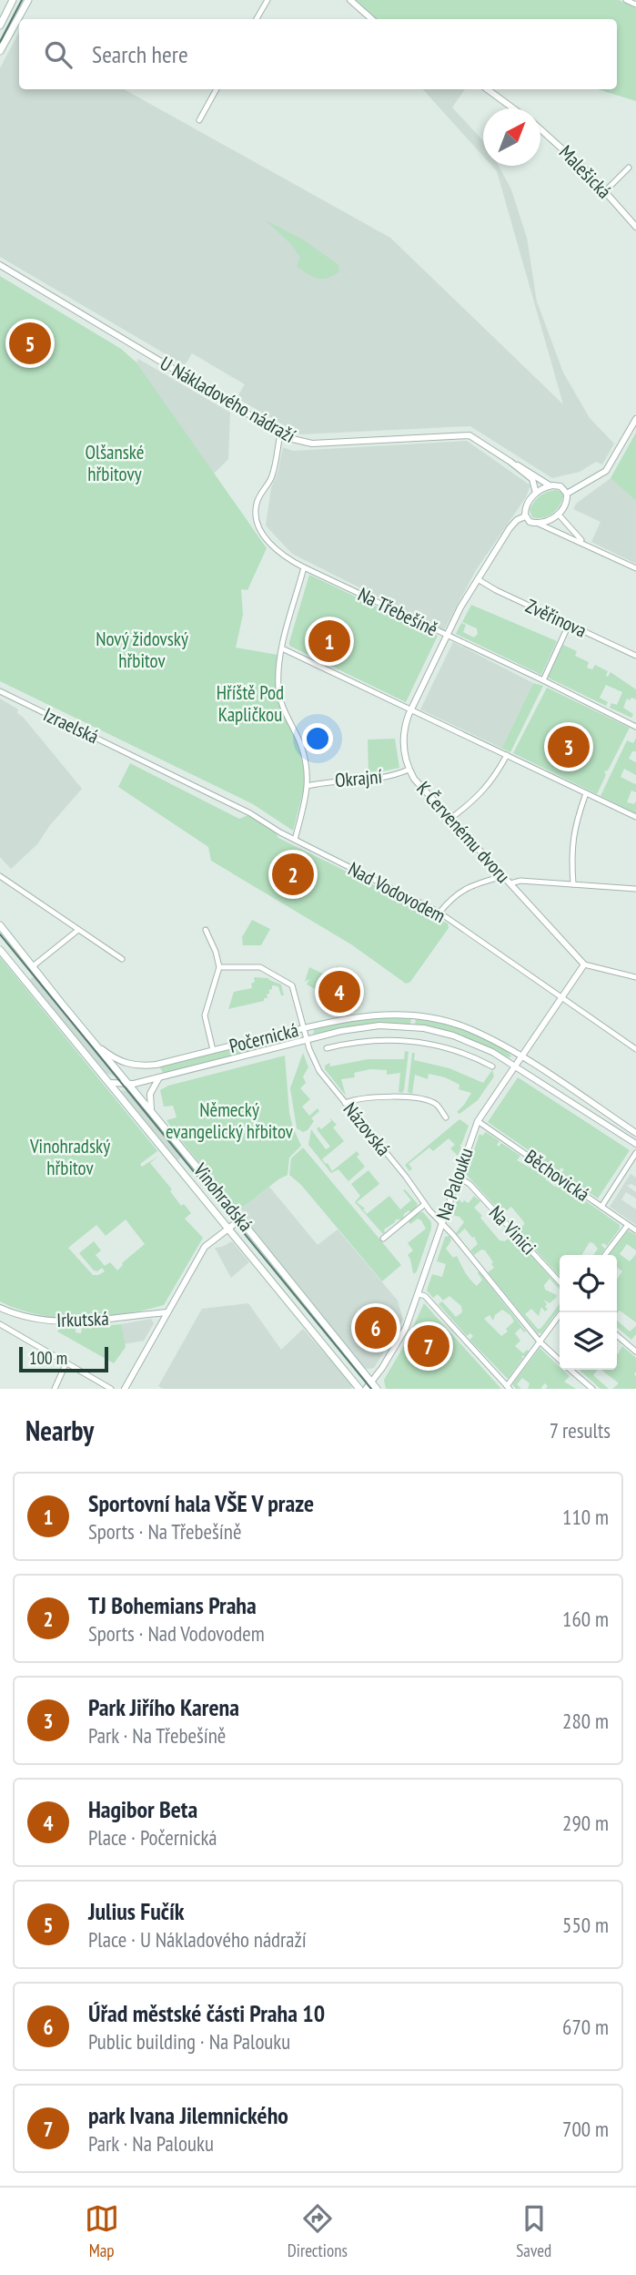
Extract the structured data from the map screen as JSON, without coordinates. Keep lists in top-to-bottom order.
{
  "streets": {
    "main road": ["Vinohradská"],
    "street": [
      "Malešická",
      "U Nákladového nádraží",
      "Na Třebešíně",
      "Zvěřinova",
      "Izraelská",
      "Okrajní",
      "K Červenému dvoru",
      "Nad Vodovodem",
      "Počernická",
      "Názovská",
      "Běchovická",
      "Na Palouku",
      "Na Vinici",
      "Irkutská"
    ]
  },
  "crossings": [
    ["U Nákladového nádraží", "Na Třebešíně"],
    ["Na Třebešíně", "K Červenému dvoru"],
    ["Zvěřinova", "K Červenému dvoru"],
    ["Izraelská", "Nad Vodovodem"],
    ["Okrajní", "K Červenému dvoru"],
    ["Nad Vodovodem", "Na Palouku"],
    ["Počernická", "Názovská"],
    ["Počernická", "Na Palouku"],
    ["Počernická", "Vinohradská"],
    ["Názovská", "Na Palouku"],
    ["Běchovická", "Na Palouku"],
    ["Na Palouku", "Vinohradská"],
    ["Na Palouku", "Na Vinici"]
  ],
  "parks": [
    "Olšanské hřbitovy",
    "Nový židovský hřbitov",
    "Hříště Pod Kapličkou",
    "Německý evangelický hřbitov",
    "Vinohradský hřbitov"
  ],
  "scale_bar": "100 m",
  "north": "top right",
  "page": {
    "search": "Search here",
    "pins": [
      "5",
      "1",
      "3",
      "2",
      "4",
      "6",
      "7"
    ],
    "scale": "100 m",
    "heading": ["Nearby", "7 results"],
    "list": [
      {
        "mark": "1",
        "name": "Sportovní hala VŠE V praze",
        "note": "Sports · Na Třebešíně",
        "value": "110 m"
      },
      {
        "mark": "2",
        "name": "TJ Bohemians Praha",
        "note": "Sports · Nad Vodovodem",
        "value": "160 m"
      },
      {
        "mark": "3",
        "name": "Park Jiřího Karena",
        "note": "Park · Na Třebešíně",
        "value": "280 m"
      },
      {
        "mark": "4",
        "name": "Hagibor Beta",
        "note": "Place · Počernická",
        "value": "290 m"
      },
      {
        "mark": "5",
        "name": "Julius Fučík",
        "note": "Place · U Nákladového nádraží",
        "value": "550 m"
      },
      {
        "mark": "6",
        "name": "Úřad městské části Praha 10",
        "note": "Public building · Na Palouku",
        "value": "670 m"
      },
      {
        "mark": "7",
        "name": "park Ivana Jilemnického",
        "note": "Park · Na Palouku",
        "value": "700 m"
      }
    ],
    "nav": ["Map", "Directions", "Saved"]
  }
}
